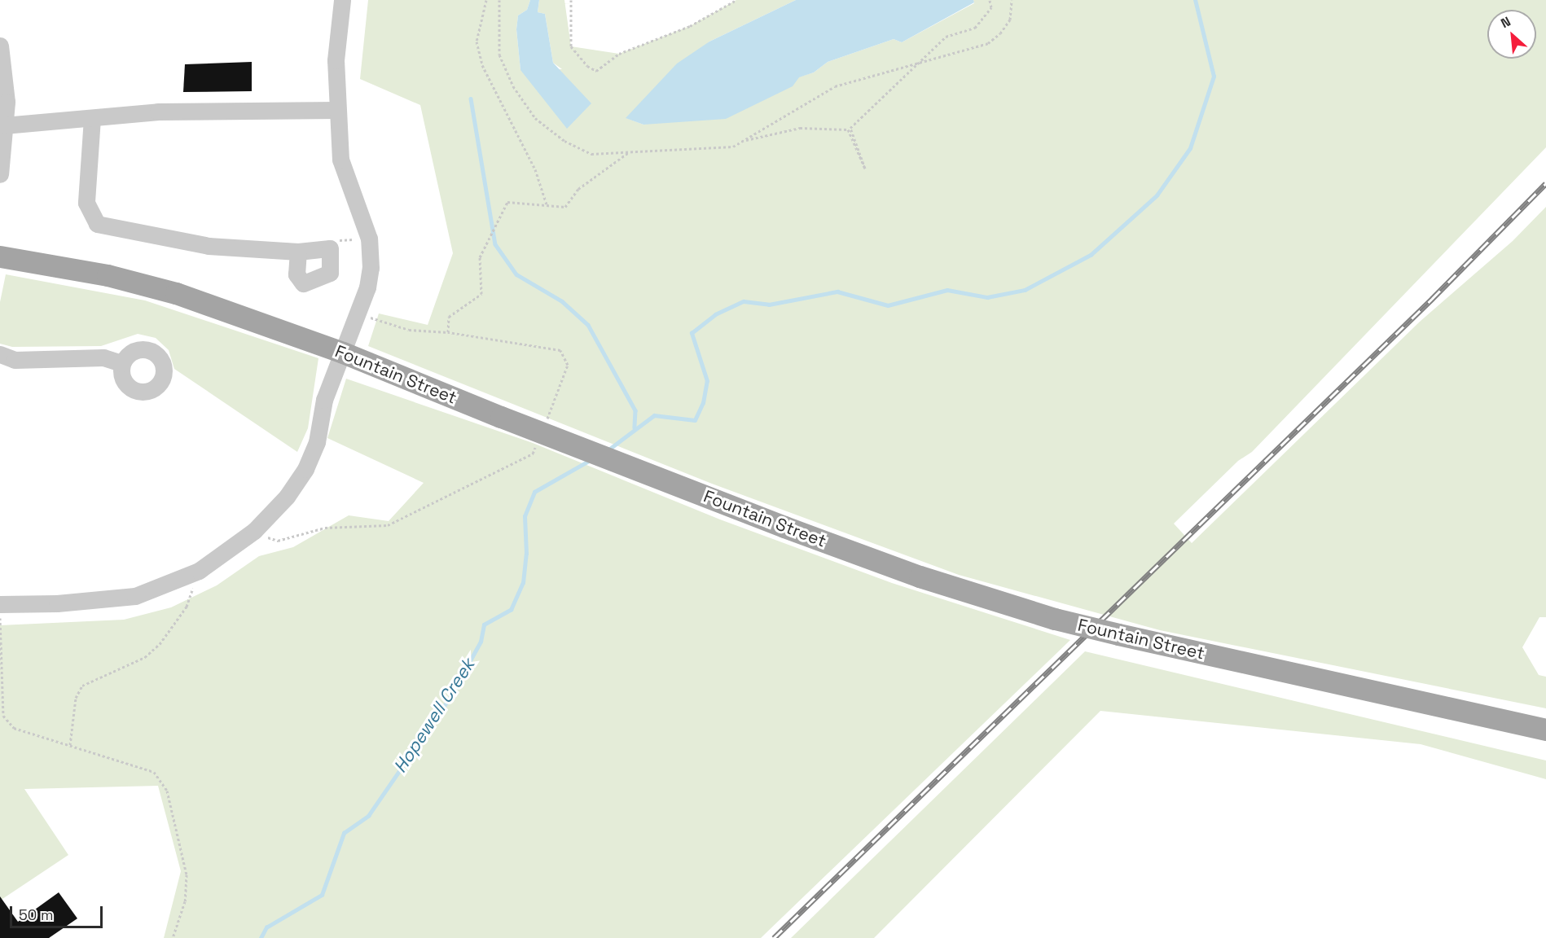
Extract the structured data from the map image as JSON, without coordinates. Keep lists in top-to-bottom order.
{
  "streets": {
    "main road": ["Fountain Street"]
  },
  "water": ["Hopewell Creek"],
  "scale_bar": "50 m",
  "north": "top left"
}
